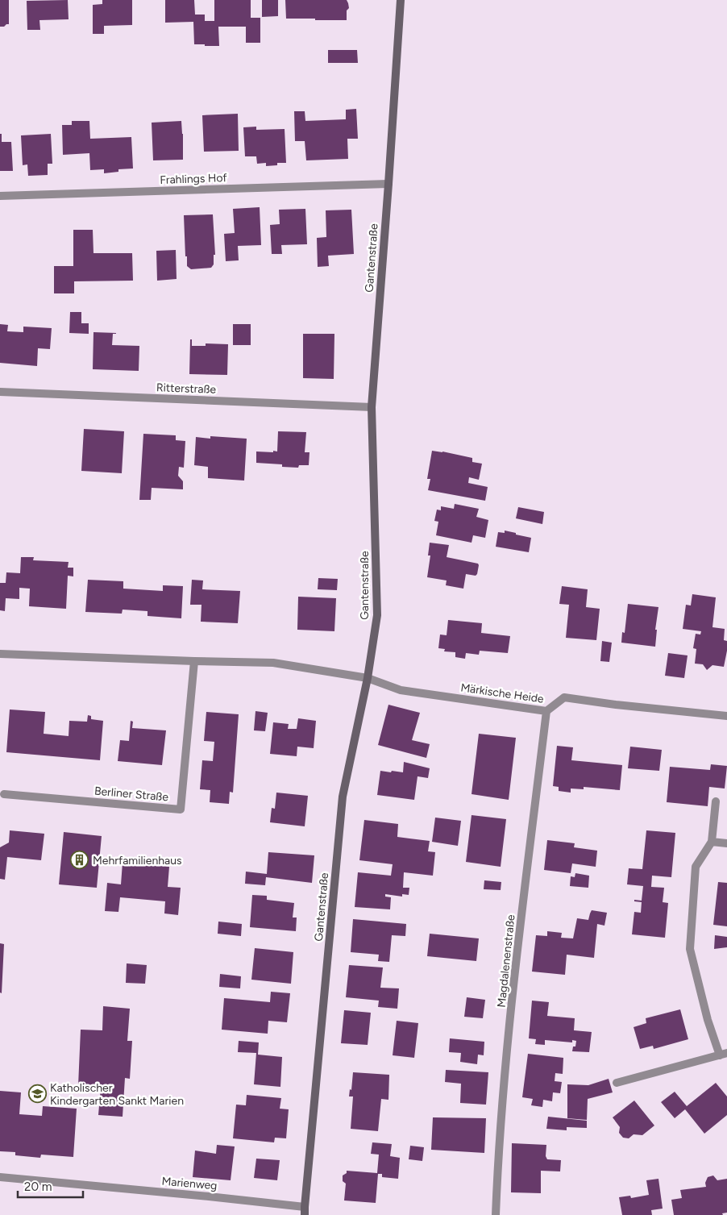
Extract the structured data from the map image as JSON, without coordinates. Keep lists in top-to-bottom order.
{
  "streets": {
    "street": [
      "Frahlings Hof",
      "Gantenstraße",
      "Ritterstraße",
      "Märkische Heide",
      "Berliner Straße",
      "Magdalenenstraße",
      "Marienweg"
    ]
  },
  "crossings": [
    ["Frahlings Hof", "Gantenstraße"],
    ["Gantenstraße", "Ritterstraße"],
    ["Gantenstraße", "Märkische Heide"],
    ["Gantenstraße", "Marienweg"],
    ["Märkische Heide", "Magdalenenstraße"]
  ],
  "places": {
    "building": ["Mehrfamilienhaus"],
    "school or university": ["Katholischer Kindergarten Sankt Marien"]
  },
  "scale_bar": "20 m"
}
